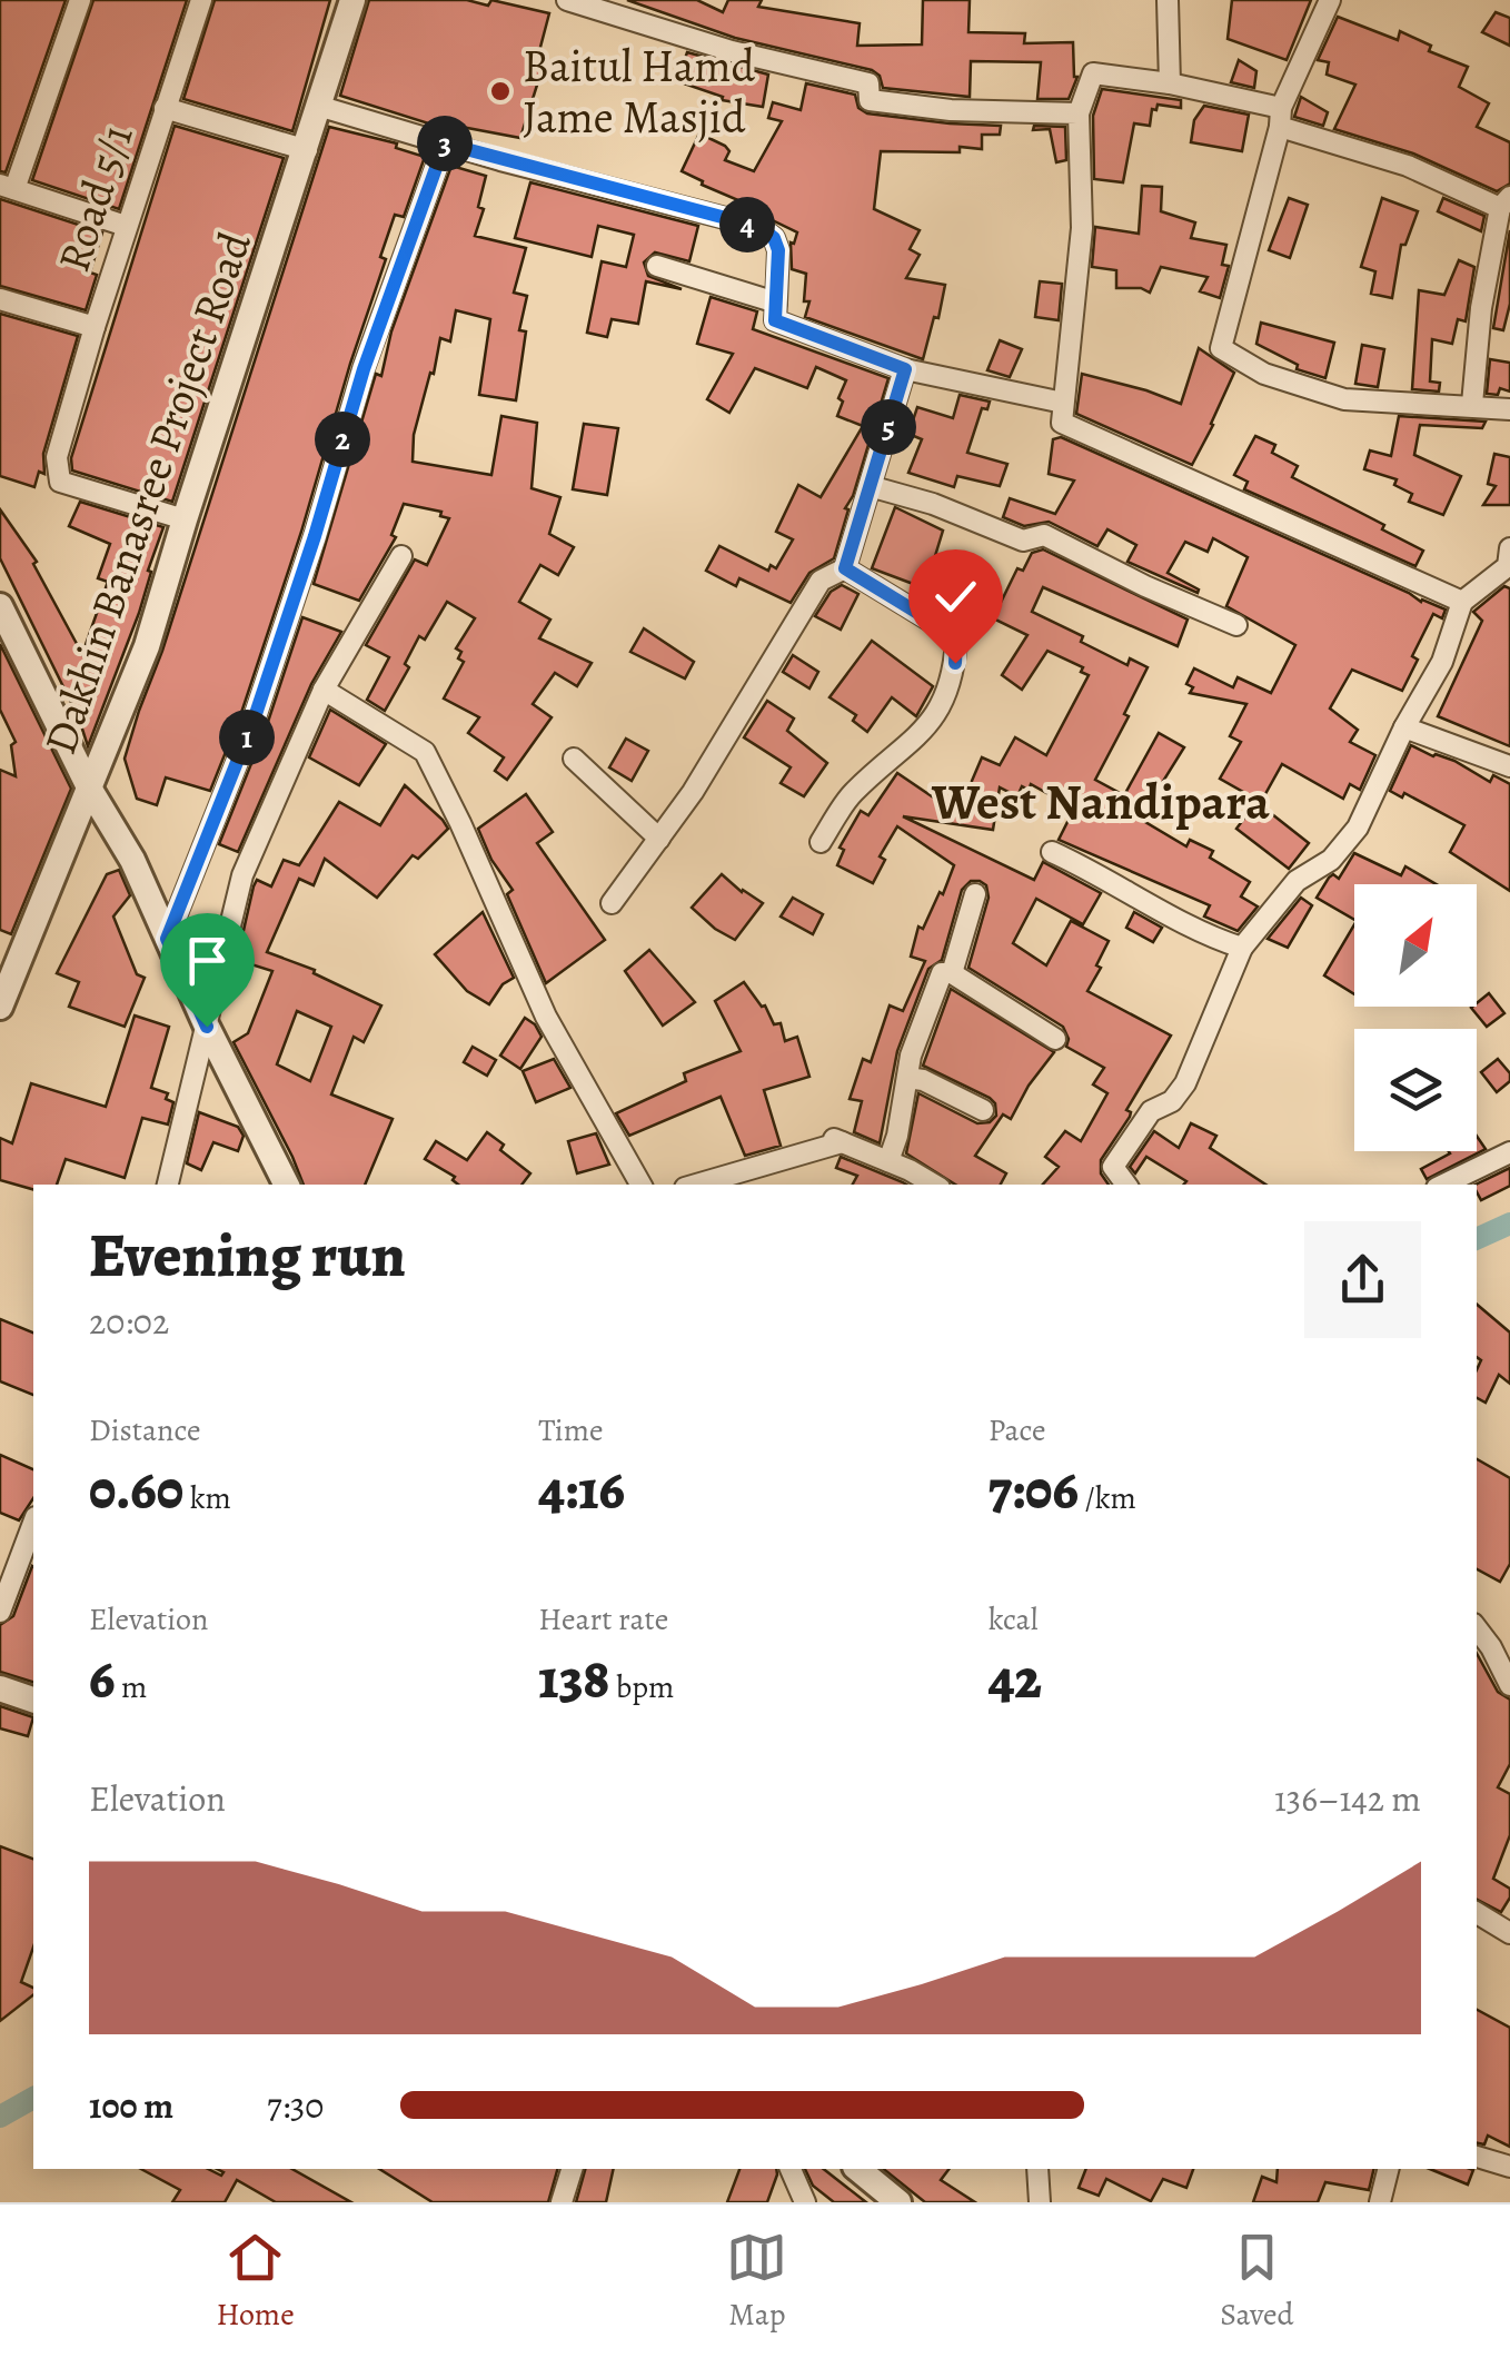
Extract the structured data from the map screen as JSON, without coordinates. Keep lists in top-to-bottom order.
{
  "streets": {
    "street": ["Road 5/1", "Dakhin Banasree Project Road"]
  },
  "districts": ["West Nandipara"],
  "places": ["Baitul Hamd Jame Masjid"],
  "north": "top right",
  "page": {
    "pins": [
      "3",
      "4",
      "5",
      "2",
      "1"
    ],
    "heading": ["Evening run", "20:02"],
    "stats": [
      ["Distance", "0.60 km"],
      ["Time", "4:16"],
      ["Pace", "7:06 /km"],
      ["Elevation", "6 m"],
      ["Heart rate", "138 bpm"],
      ["kcal", "42"]
    ],
    "chart": ["Elevation", "136–142 m"],
    "list": [
      {
        "name": "100 m",
        "note": "7:30"
      }
    ],
    "tabs": ["Home", "Map", "Saved"]
  }
}
